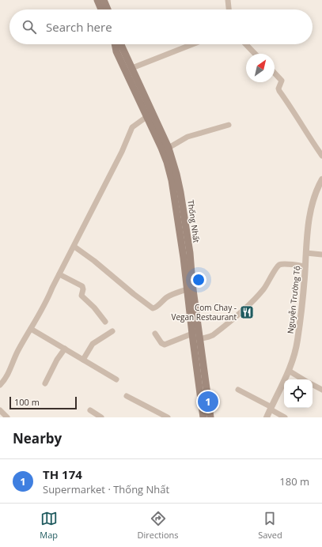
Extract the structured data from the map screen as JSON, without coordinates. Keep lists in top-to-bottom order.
{
  "streets": {
    "main road": ["Thống Nhất"],
    "street": ["Nguyễn Trường Tộ"]
  },
  "places": {
    "restaurant": ["Com Chay - Vegan Restaurant"]
  },
  "scale_bar": "100 m",
  "north": "top right",
  "page": {
    "search": "Search here",
    "pins": "1",
    "scale": "100 m",
    "heading": "Nearby",
    "list": [
      {
        "mark": "1",
        "name": "TH 174",
        "note": "Supermarket · Thống Nhất",
        "value": "180 m"
      }
    ],
    "nav": ["Map", "Directions", "Saved"]
  }
}
